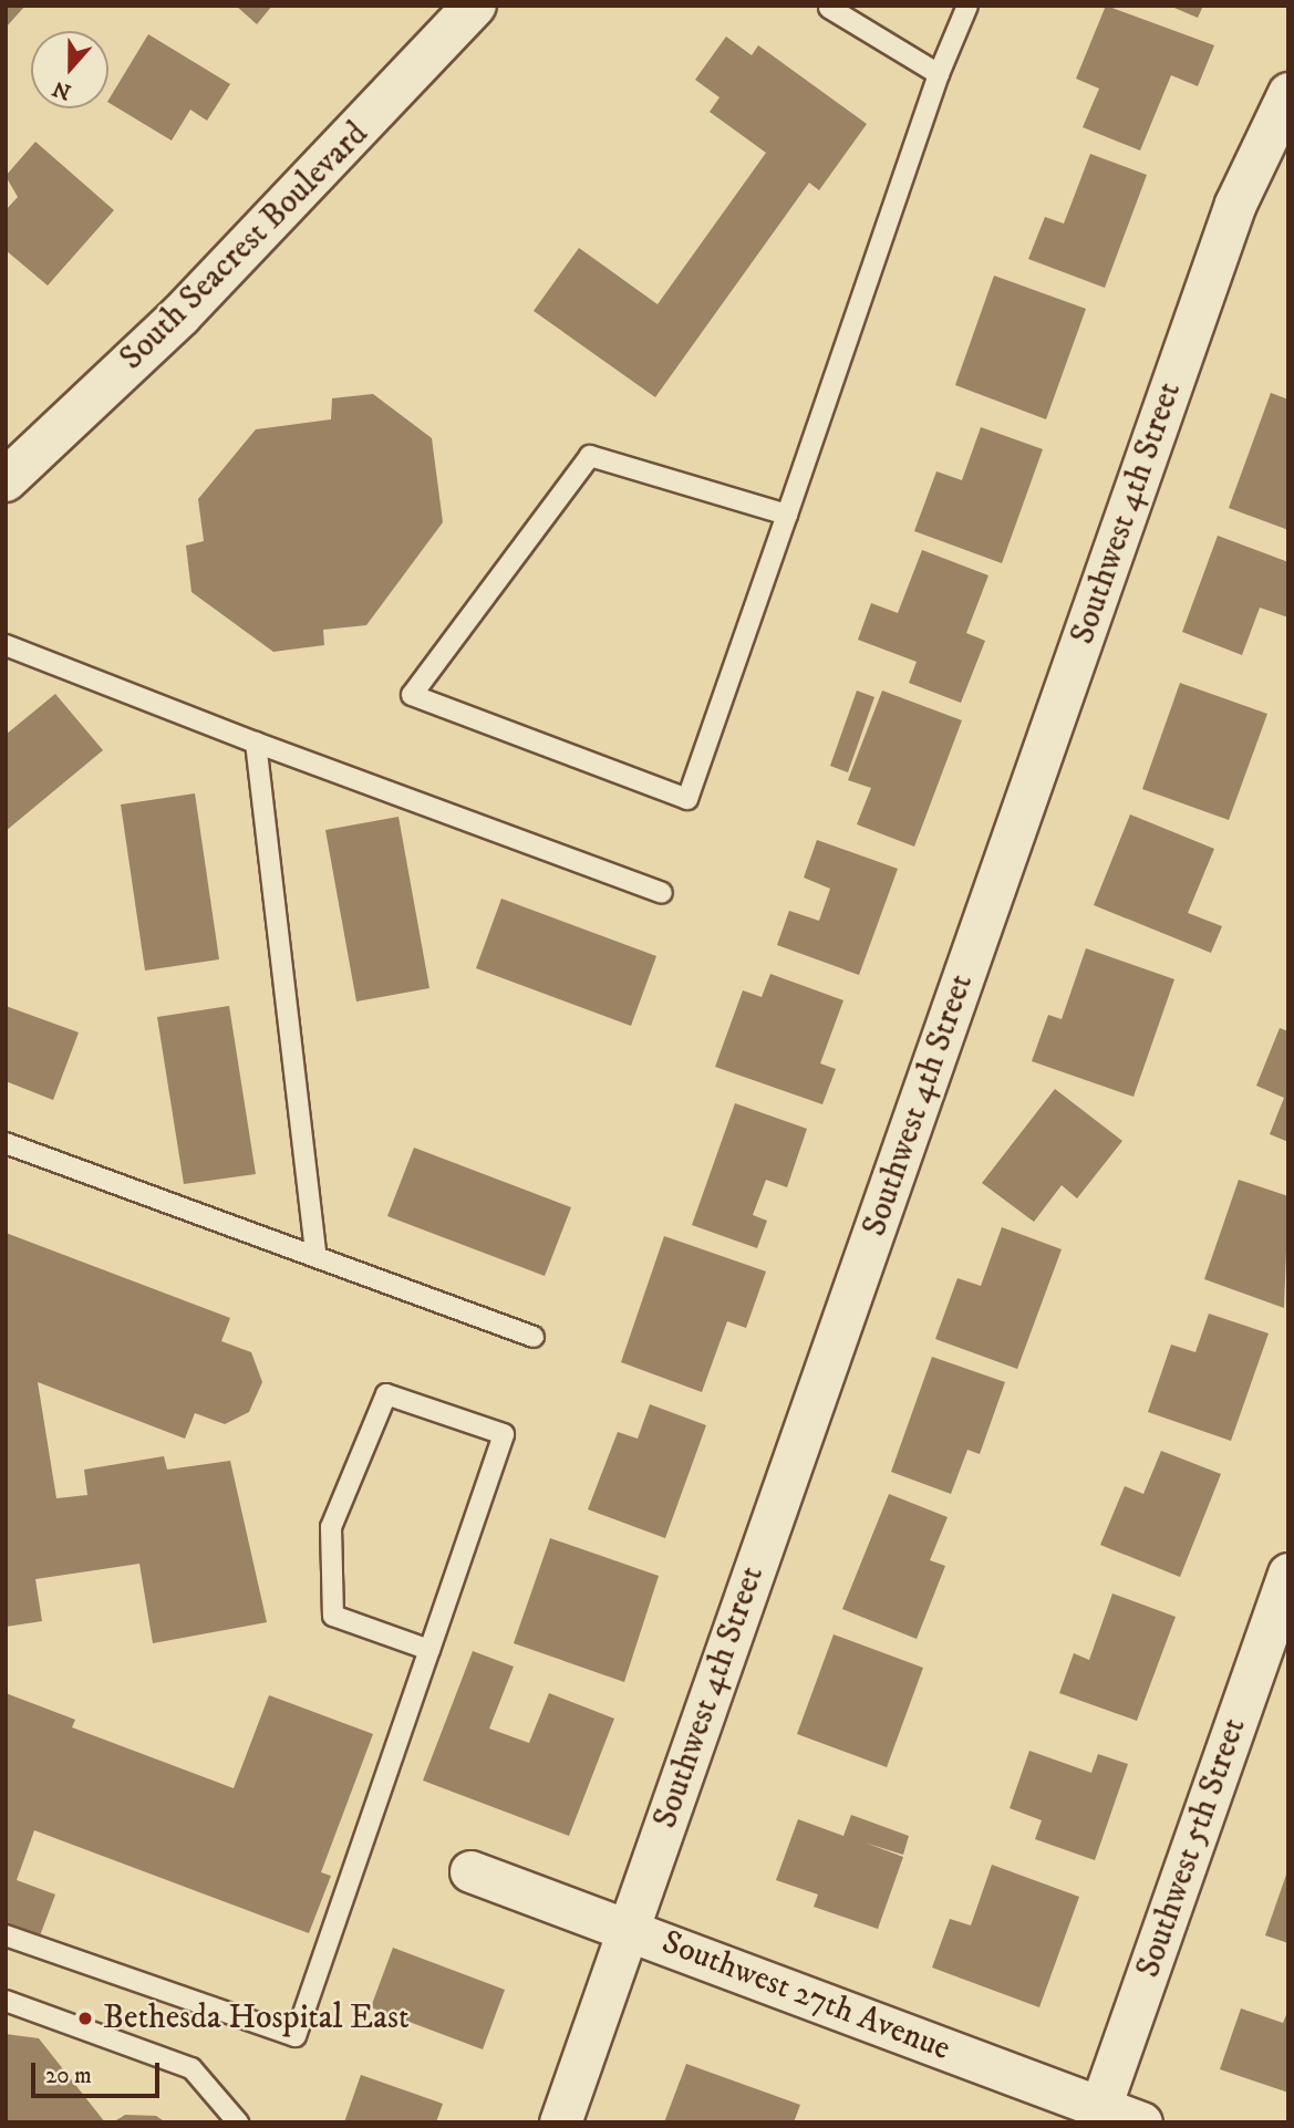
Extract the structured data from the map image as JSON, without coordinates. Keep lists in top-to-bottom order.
{
  "streets": {
    "street": [
      "South Seacrest Boulevard",
      "Southwest 4th Street",
      "Southwest 5th Street",
      "Southwest 27th Avenue"
    ]
  },
  "crossings": [
    ["Southwest 4th Street", "Southwest 27th Avenue"],
    ["Southwest 5th Street", "Southwest 27th Avenue"]
  ],
  "places": ["Bethesda Hospital East"],
  "scale_bar": "20 m",
  "north": "bottom"
}
